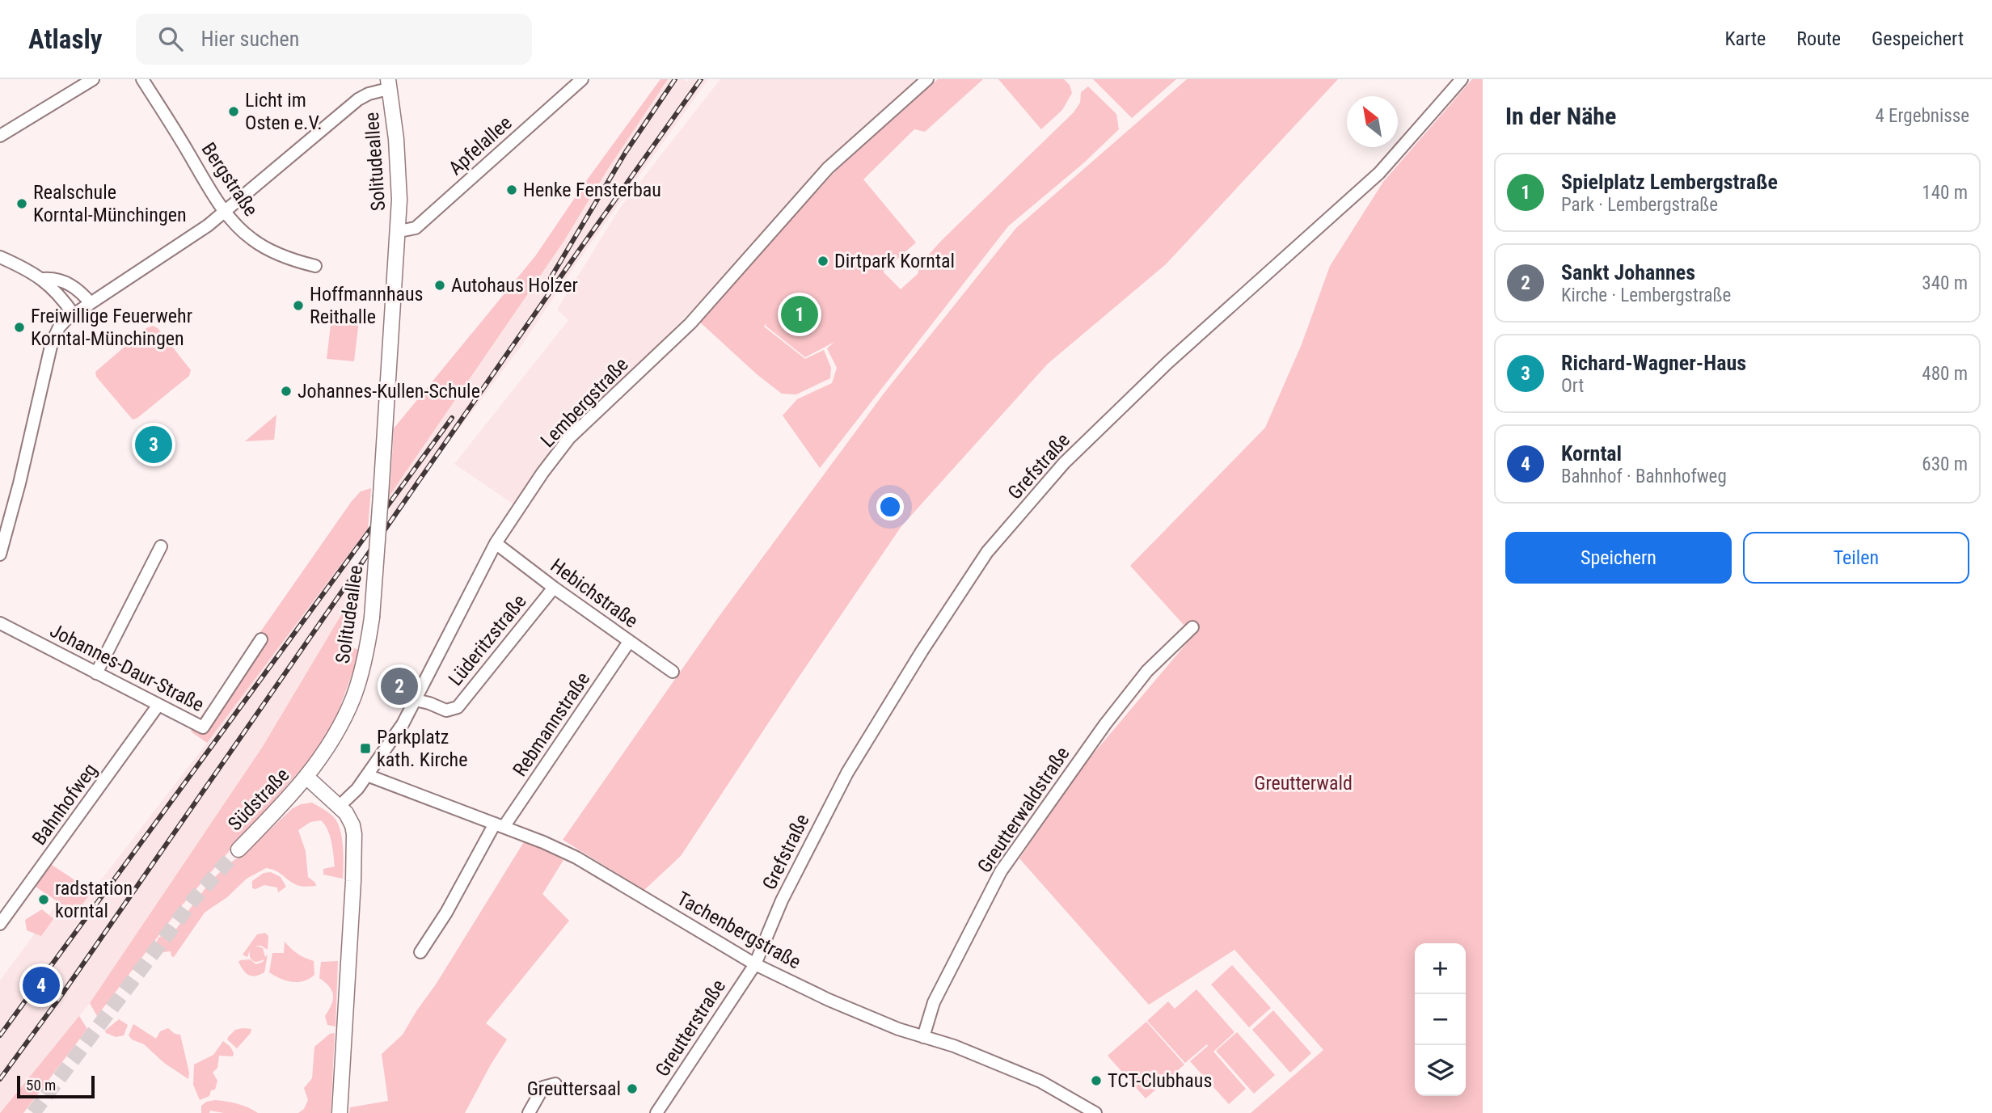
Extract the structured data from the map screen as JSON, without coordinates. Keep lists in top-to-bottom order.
{
  "streets": {
    "main road": ["Solitudeallee", "Südstraße"],
    "street": [
      "Apfelallee",
      "Bergstraße",
      "Lembergstraße",
      "Grefstraße",
      "Hebichstraße",
      "Lüderitzstraße",
      "Johannes-Daur-Straße",
      "Rebmannstraße",
      "Bahnhofweg",
      "Greutterwaldstraße",
      "Tachenbergstraße",
      "Greutterstraße"
    ]
  },
  "crossings": [
    ["Apfelallee", "Solitudeallee"],
    ["Solitudeallee", "Südstraße"],
    ["Lembergstraße", "Hebichstraße"],
    ["Lembergstraße", "Lüderitzstraße"],
    ["Lembergstraße", "Tachenbergstraße"],
    ["Grefstraße", "Tachenbergstraße"],
    ["Grefstraße", "Greutterstraße"],
    ["Hebichstraße", "Lüderitzstraße"],
    ["Hebichstraße", "Rebmannstraße"],
    ["Johannes-Daur-Straße", "Bahnhofweg"],
    ["Rebmannstraße", "Tachenbergstraße"],
    ["Greutterwaldstraße", "Tachenbergstraße"],
    ["Tachenbergstraße", "Greutterstraße"]
  ],
  "parks": ["Greutterwald"],
  "places": {
    "other": [
      "Licht im Osten e.V.",
      "Henke Fensterbau",
      "Realschule Korntal-Münchingen",
      "Dirtpark Korntal",
      "Autohaus Holzer",
      "Hoffmannhaus Reithalle",
      "Freiwillige Feuerwehr Korntal-Münchingen",
      "Johannes-Kullen-Schule",
      "radstation korntal",
      "TCT-Clubhaus",
      "Greuttersaal"
    ],
    "transit": ["Parkplatz kath. Kirche"]
  },
  "scale_bar": "50 m",
  "north": "top left",
  "page": {
    "header": "Atlasly",
    "search": "Hier suchen",
    "nav": ["Karte", "Route", "Gespeichert"],
    "heading": ["In der Nähe", "4 Ergebnisse"],
    "list": [
      {
        "mark": "1",
        "name": "Spielplatz Lembergstraße",
        "note": "Park · Lembergstraße",
        "value": "140 m"
      },
      {
        "mark": "2",
        "name": "Sankt Johannes",
        "note": "Kirche · Lembergstraße",
        "value": "340 m"
      },
      {
        "mark": "3",
        "name": "Richard-Wagner-Haus",
        "note": "Ort",
        "value": "480 m"
      },
      {
        "mark": "4",
        "name": "Korntal",
        "note": "Bahnhof · Bahnhofweg",
        "value": "630 m"
      }
    ],
    "pins": [
      "1",
      "3",
      "2",
      "4"
    ],
    "buttons": ["Speichern", "Teilen"],
    "map_buttons": ["+", "−"],
    "scale": "50 m"
  }
}
